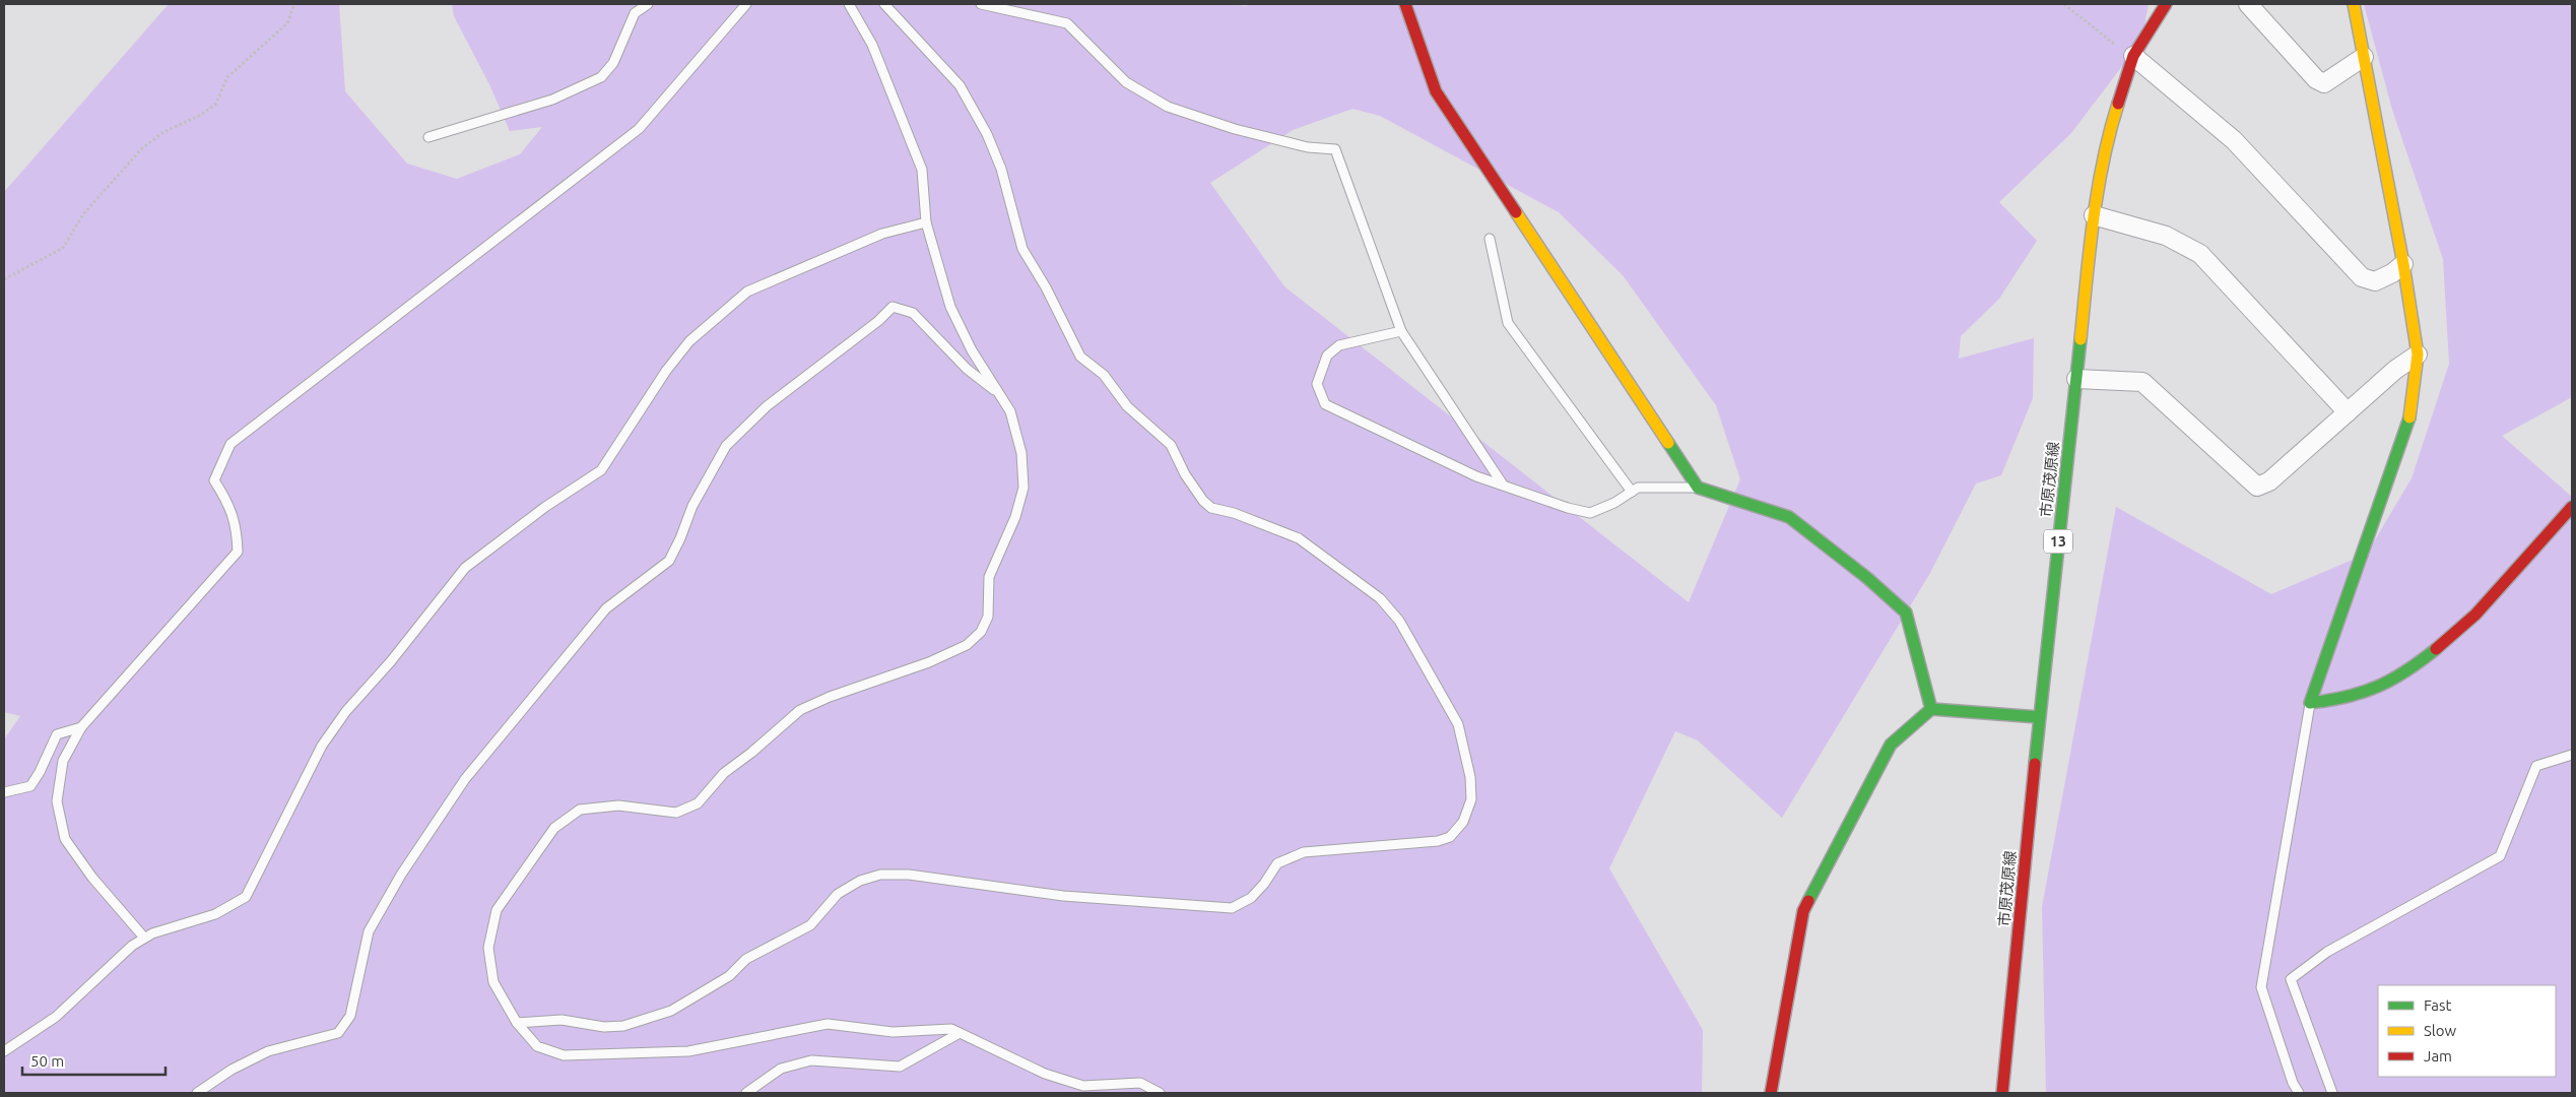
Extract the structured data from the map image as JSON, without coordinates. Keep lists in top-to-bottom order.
{
  "streets": {
    "street": ["市原茂原線", "13"]
  },
  "legend": ["Fast", "Slow", "Jam"],
  "scale_bar": "50 m"
}
